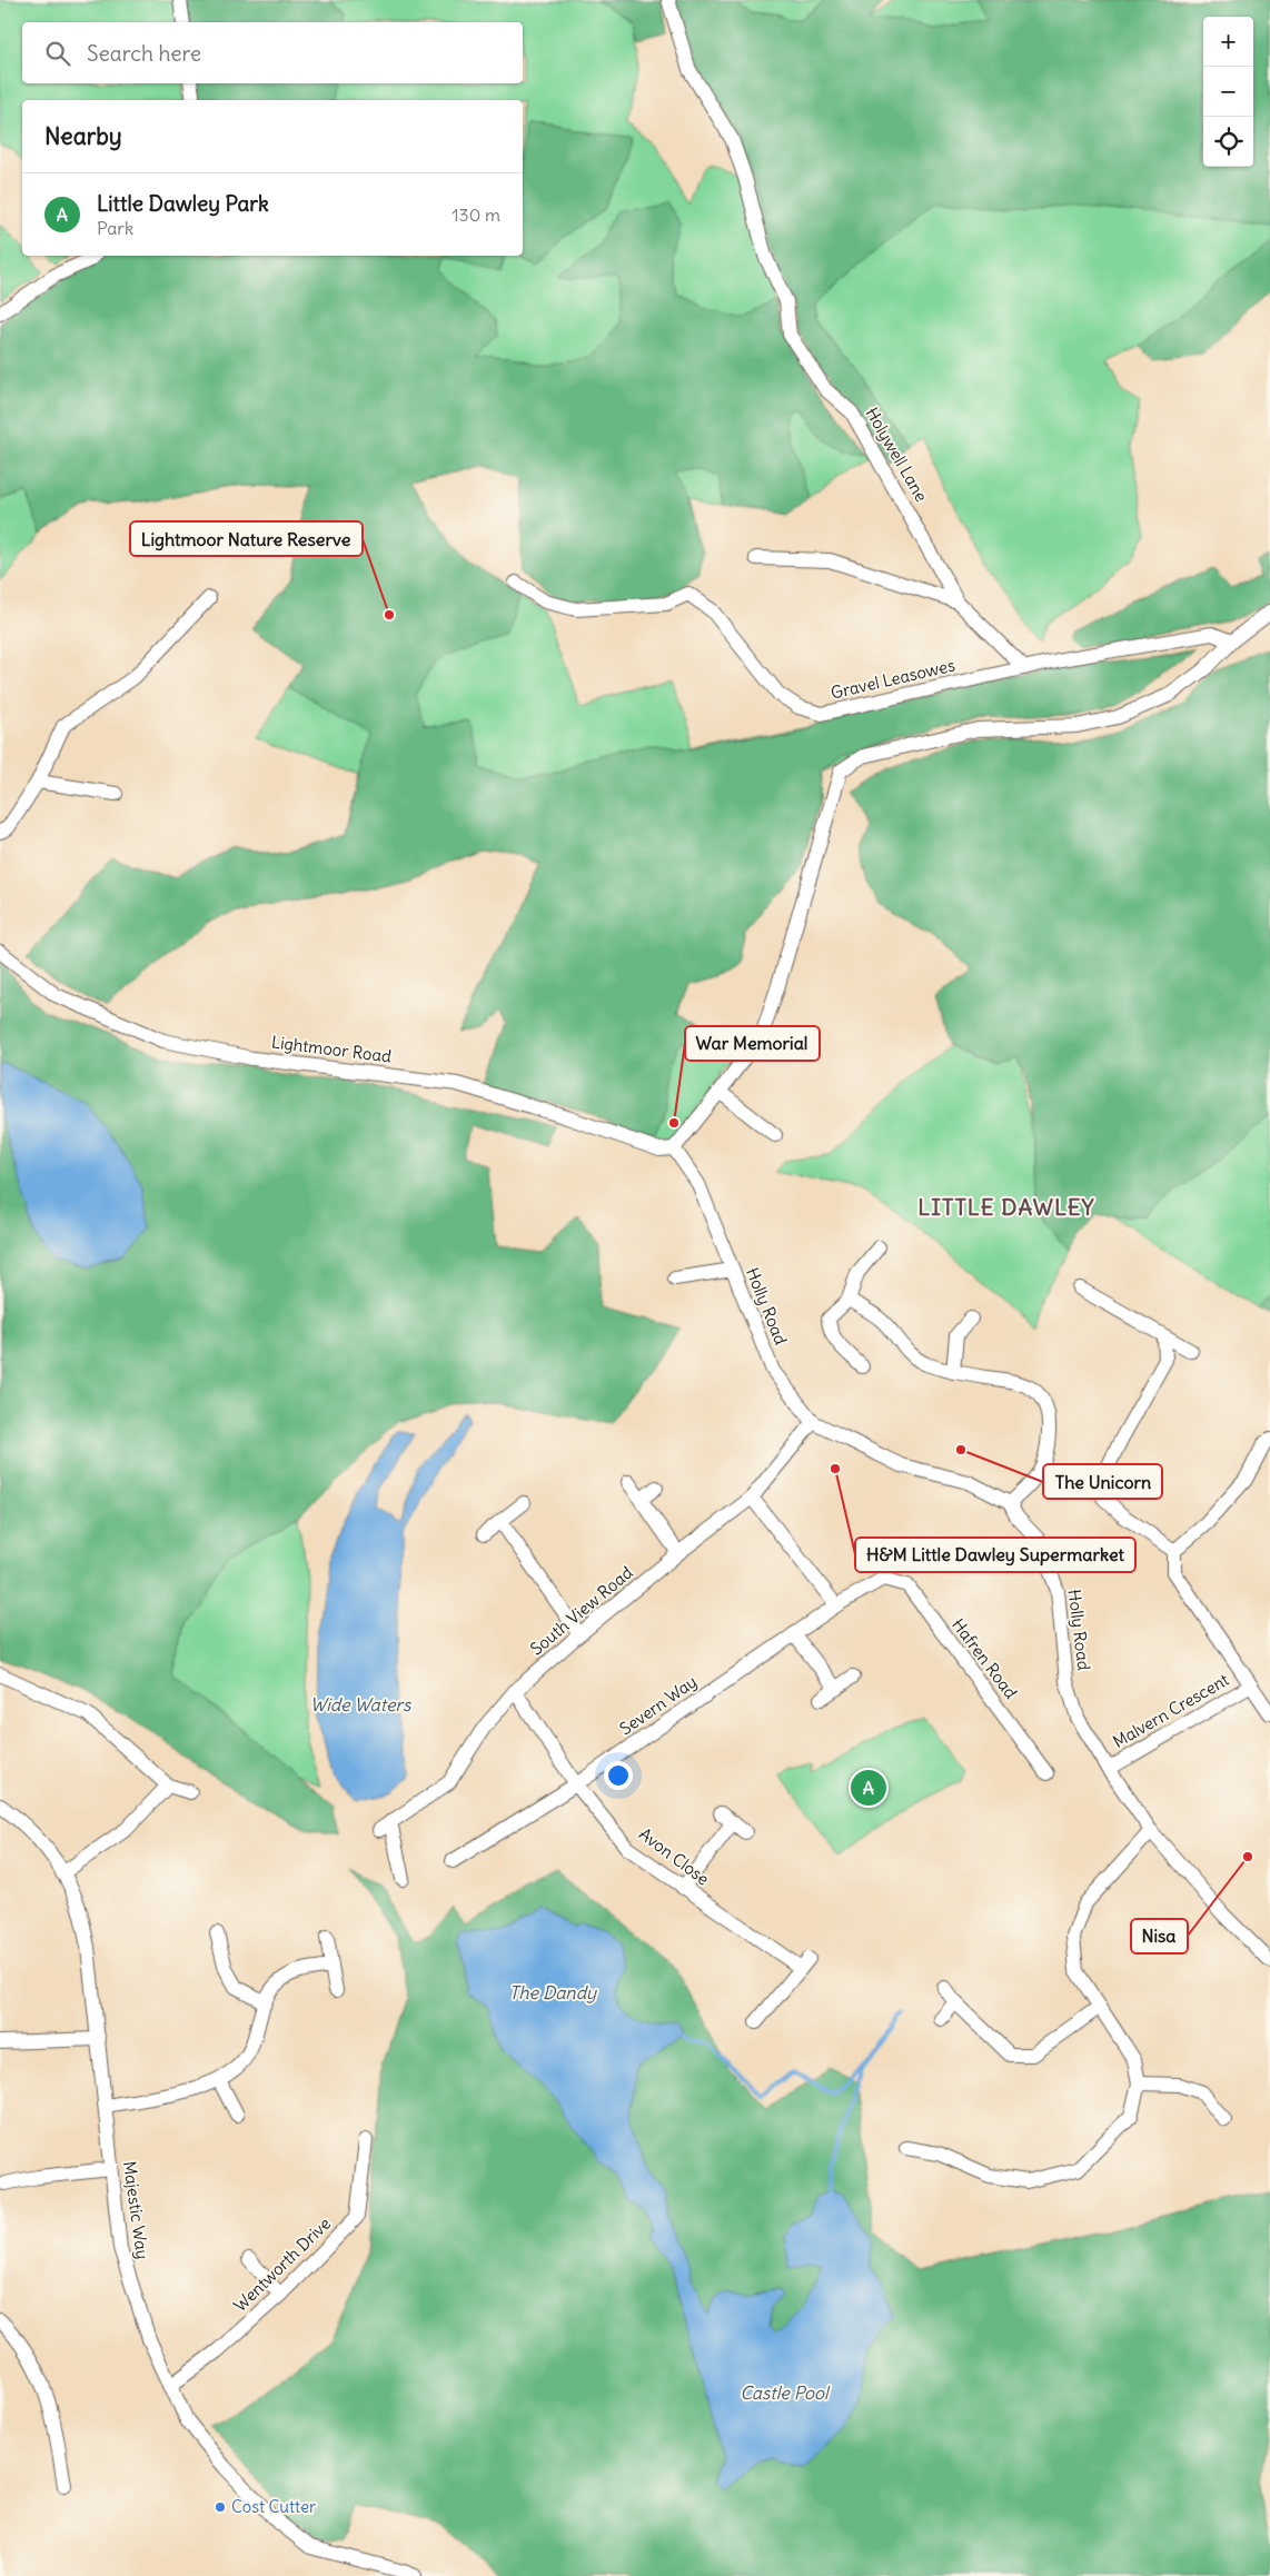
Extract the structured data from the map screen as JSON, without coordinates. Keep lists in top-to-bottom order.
{
  "streets": {
    "street": [
      "Holywell Lane",
      "Gravel Leasowes",
      "Lightmoor Road",
      "Holly Road",
      "South View Road",
      "Hafren Road",
      "Severn Way",
      "Malvern Crescent",
      "Avon Close",
      "Majestic Way",
      "Wentworth Drive"
    ]
  },
  "crossings": [
    ["Holywell Lane", "Gravel Leasowes"],
    ["Lightmoor Road", "Holly Road"],
    ["Holly Road", "South View Road"],
    ["Holly Road", "Malvern Crescent"],
    ["South View Road", "Avon Close"],
    ["Hafren Road", "Severn Way"],
    ["Severn Way", "Avon Close"],
    ["Majestic Way", "Wentworth Drive"]
  ],
  "districts": ["LITTLE DAWLEY"],
  "water": ["Wide Waters", "The Dandy", "Castle Pool"],
  "places": [
    "Lightmoor Nature Reserve",
    "War Memorial",
    "The Unicorn",
    "H&M Little Dawley Supermarket",
    "Nisa",
    "Cost Cutter"
  ],
  "page": {
    "map_buttons": ["+", "−"],
    "search": "Search here",
    "heading": "Nearby",
    "list": [
      {
        "mark": "A",
        "name": "Little Dawley Park",
        "note": "Park",
        "value": "130 m"
      }
    ],
    "pins": "A"
  }
}
